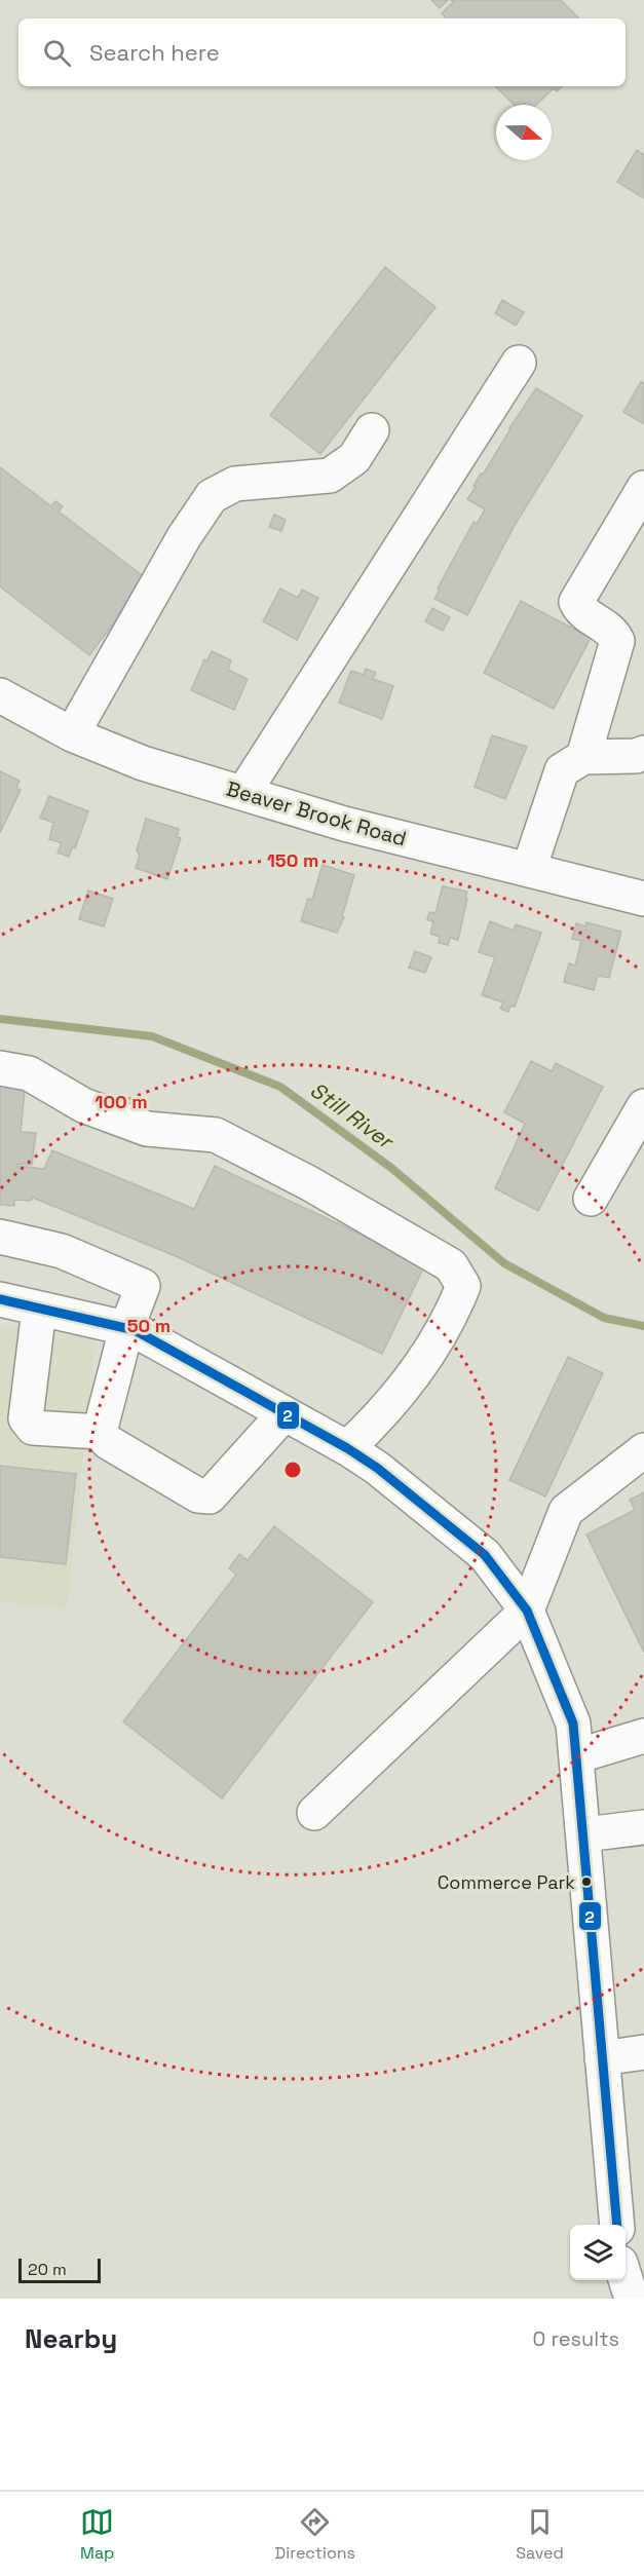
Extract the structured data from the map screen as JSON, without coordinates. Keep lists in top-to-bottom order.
{
  "streets": {
    "street": ["Beaver Brook Road"]
  },
  "water": ["Still River"],
  "places": ["Commerce Park"],
  "lines": ["transit line 2"],
  "scale_bar": "20 m",
  "north": "right",
  "page": {
    "search": "Search here",
    "scale": "20 m",
    "heading": ["Nearby", "0 results"],
    "nav": ["Map", "Directions", "Saved"]
  },
  "rings": ["150 m", "100 m", "50 m"]
}
